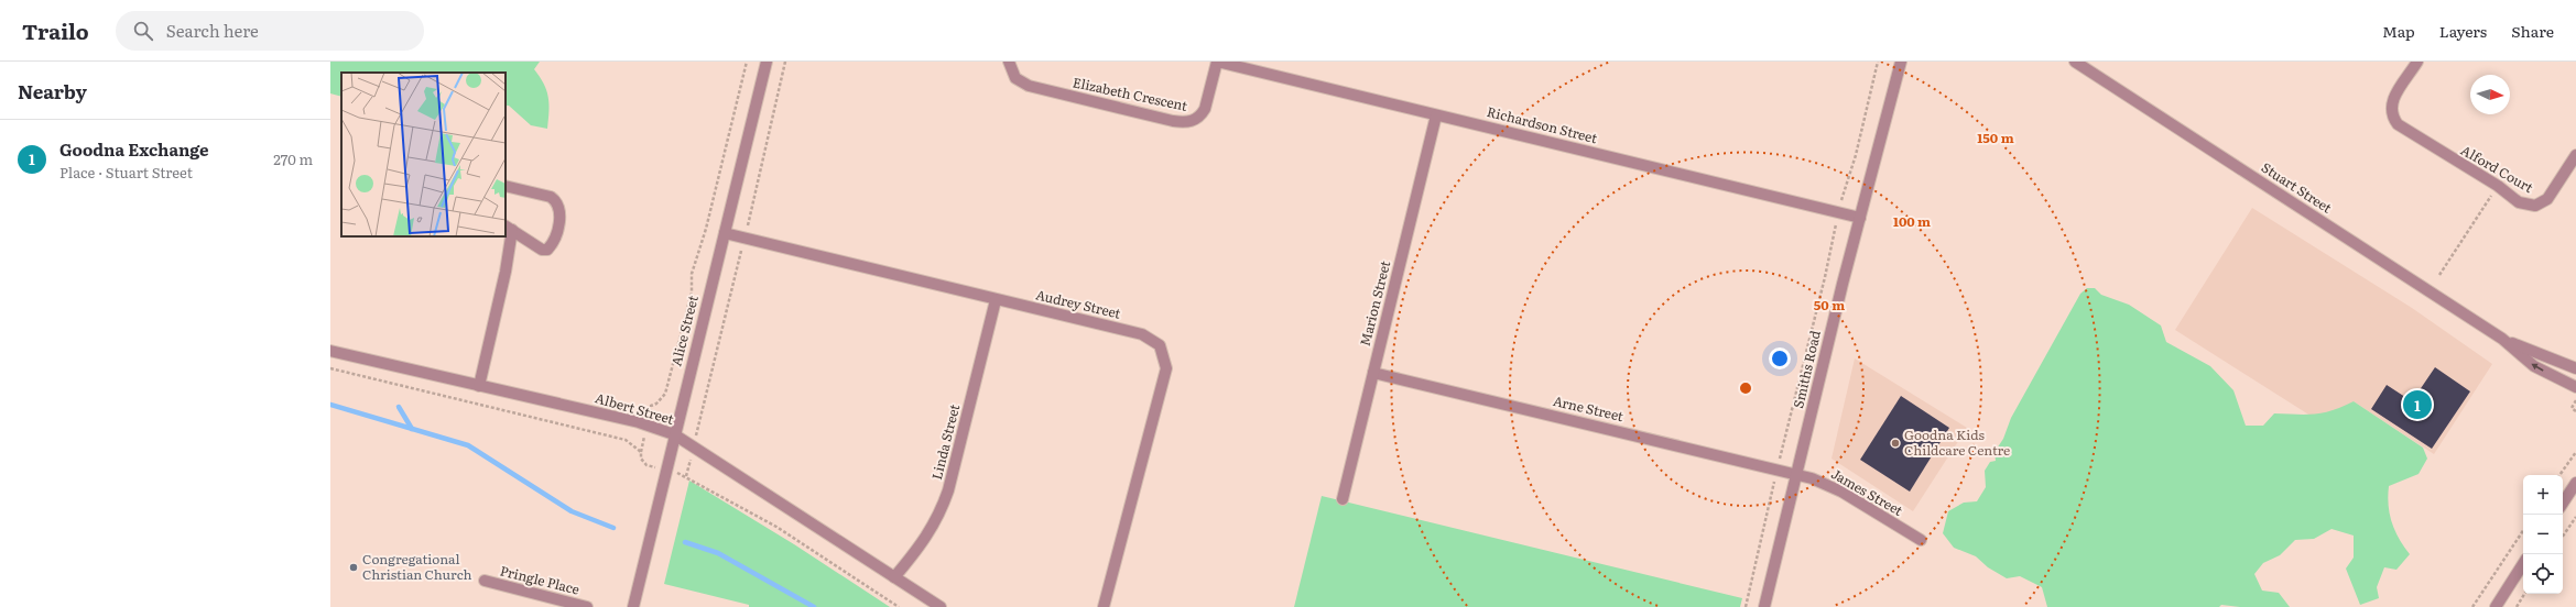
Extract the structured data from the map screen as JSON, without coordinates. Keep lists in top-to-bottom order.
{
  "streets": {
    "street": [
      "Elizabeth Crescent",
      "Richardson Street",
      "Alford Court",
      "Stuart Street",
      "Marion Street",
      "Audrey Street",
      "Alice Street",
      "Smiths Road",
      "Albert Street",
      "Arne Street",
      "Linda Street",
      "James Street",
      "Pringle Place"
    ]
  },
  "crossings": [
    ["Elizabeth Crescent", "Richardson Street"],
    ["Richardson Street", "Marion Street"],
    ["Richardson Street", "Smiths Road"],
    ["Marion Street", "Arne Street"],
    ["Audrey Street", "Alice Street"],
    ["Audrey Street", "Linda Street"],
    ["Alice Street", "Albert Street"],
    ["Smiths Road", "Arne Street"],
    ["Smiths Road", "James Street"],
    ["Albert Street", "Linda Street"],
    ["Arne Street", "James Street"]
  ],
  "places": ["Goodna Kids Childcare Centre", "Congregational Christian Church"],
  "north": "right",
  "page": {
    "header": "Trailo",
    "search": "Search here",
    "nav": ["Map", "Layers", "Share"],
    "heading": "Nearby",
    "list": [
      {
        "mark": "1",
        "name": "Goodna Exchange",
        "note": "Place · Stuart Street",
        "value": "270 m"
      }
    ],
    "pins": "1",
    "map_buttons": ["+", "−"]
  },
  "rings": ["150 m", "100 m", "50 m"]
}
